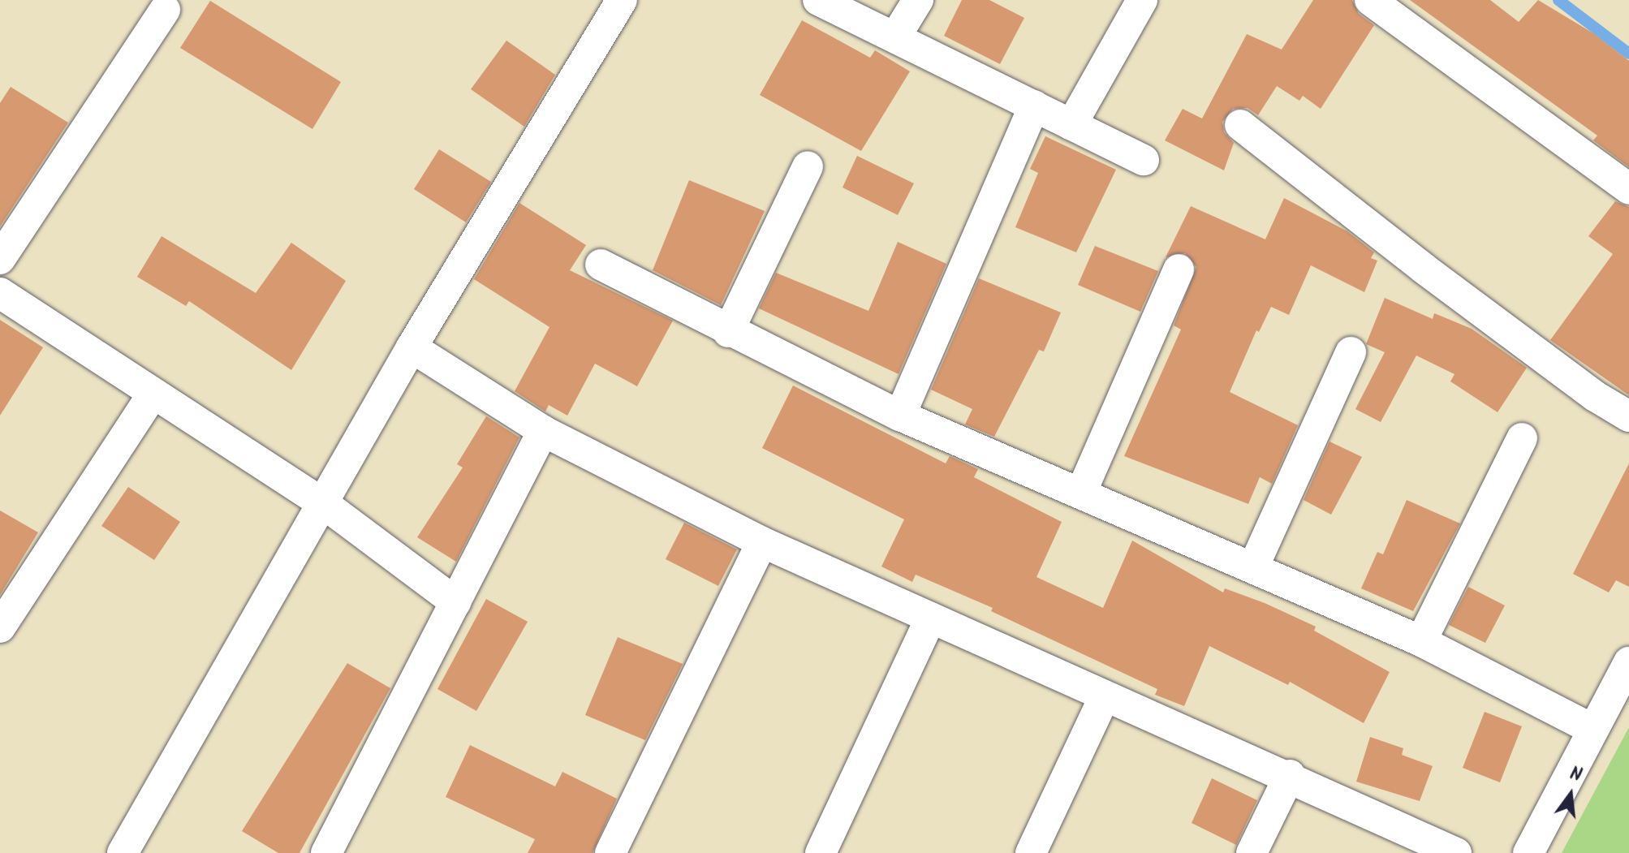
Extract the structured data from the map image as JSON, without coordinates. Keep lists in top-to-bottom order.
{
  "north": "top"
}
